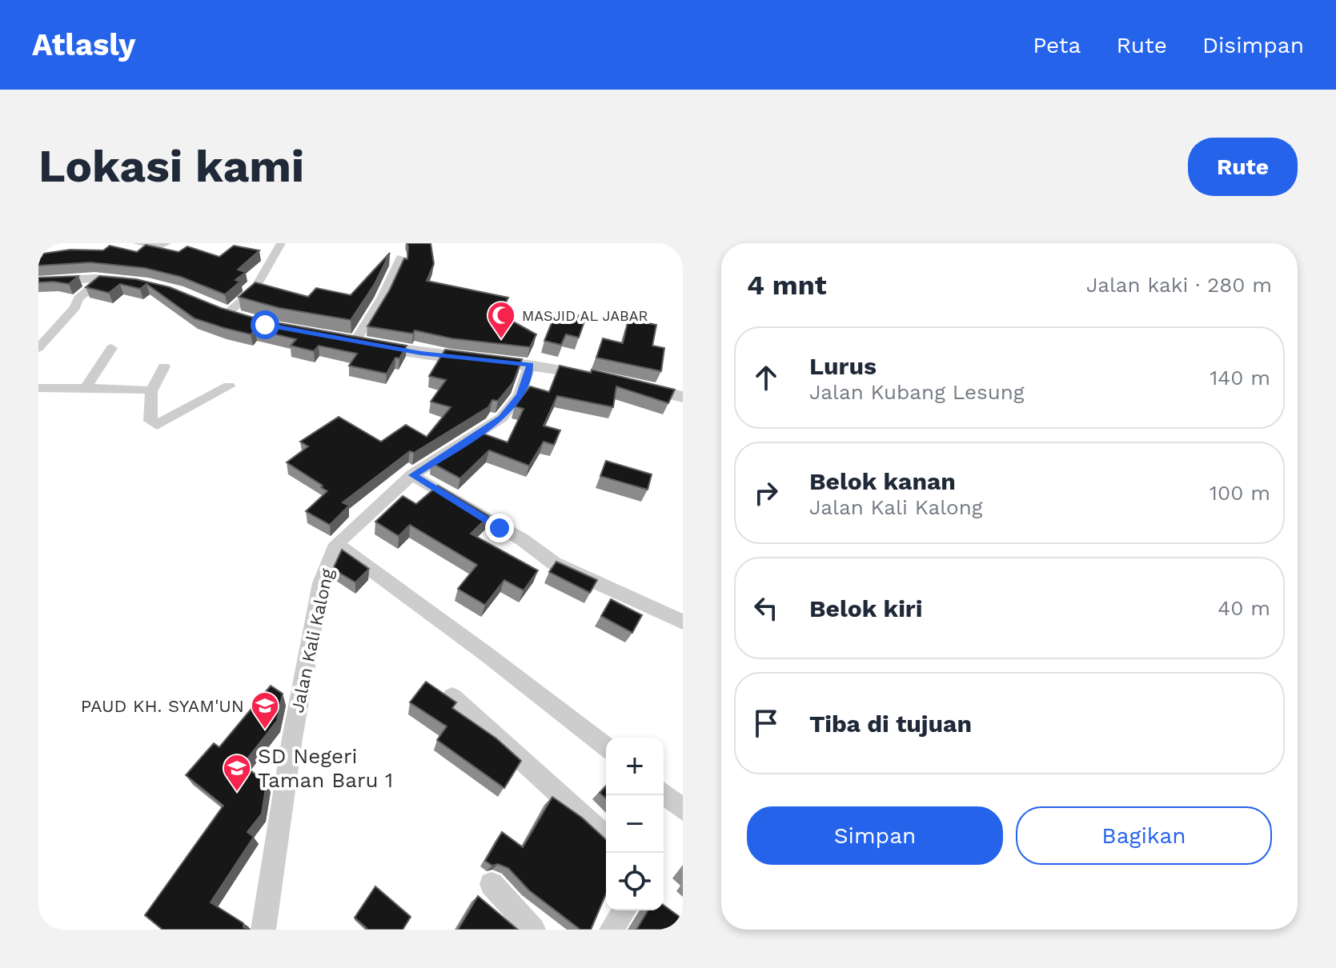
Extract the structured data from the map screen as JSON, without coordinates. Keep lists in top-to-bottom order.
{
  "streets": {
    "street": ["Jalan Kali Kalong"]
  },
  "places": {
    "mosque": ["MASJID AL JABAR"],
    "school or university": ["PAUD KH. SYAM'UN", "SD Negeri Taman Baru 1"]
  },
  "page": {
    "header": "Atlasly",
    "nav": ["Peta", "Rute", "Disimpan"],
    "buttons": [
      "Rute",
      ["Simpan", "Bagikan"]
    ],
    "title": "Lokasi kami",
    "heading": ["4 mnt", "Jalan kaki · 280 m"],
    "list": [
      ["Lurus", "Jalan Kubang Lesung", "140 m"],
      ["Belok kanan", "Jalan Kali Kalong", "100 m"],
      ["Belok kiri", "40 m"],
      "Tiba di tujuan"
    ],
    "map_buttons": ["+", "−"]
  }
}
